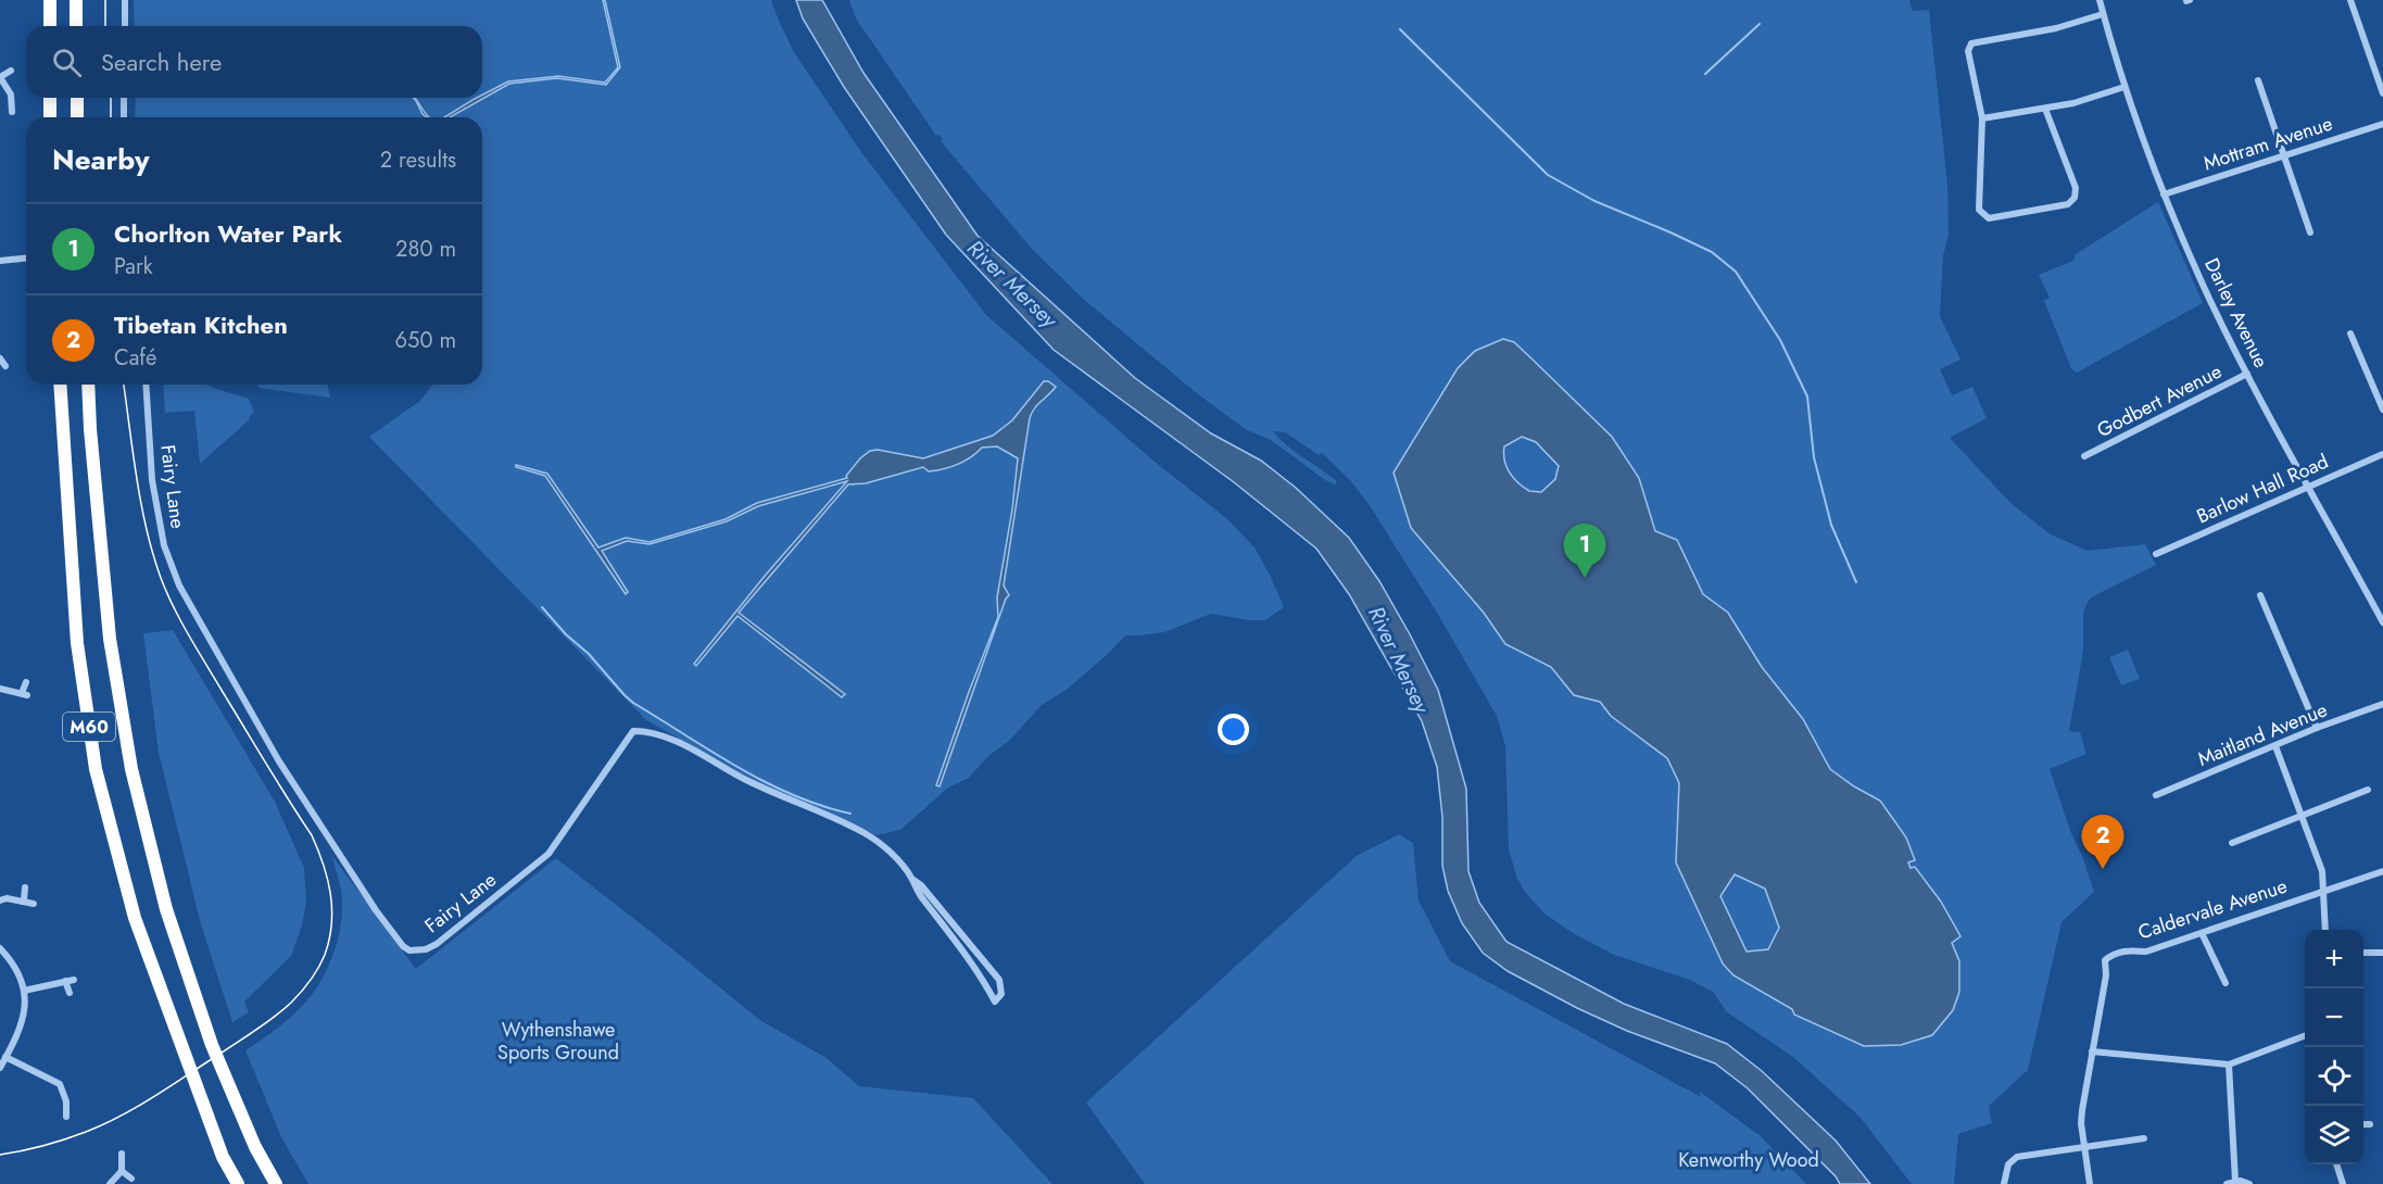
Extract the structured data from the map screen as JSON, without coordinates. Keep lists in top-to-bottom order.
{
  "streets": {
    "highway": ["M60"],
    "street": [
      "Mottram Avenue",
      "Darley Avenue",
      "Godbert Avenue",
      "Fairy Lane",
      "Barlow Hall Road",
      "Maitland Avenue",
      "Caldervale Avenue"
    ]
  },
  "crossings": [
    ["Mottram Avenue", "Darley Avenue"],
    ["Darley Avenue", "Godbert Avenue"],
    ["Darley Avenue", "Barlow Hall Road"]
  ],
  "water": ["River Mersey"],
  "parks": ["Wythenshawe Sports Ground", "Kenworthy Wood"],
  "page": {
    "search": "Search here",
    "heading": ["Nearby", "2 results"],
    "list": [
      {
        "mark": "1",
        "name": "Chorlton Water Park",
        "note": "Park",
        "value": "280 m"
      },
      {
        "mark": "2",
        "name": "Tibetan Kitchen",
        "note": "Café",
        "value": "650 m"
      }
    ],
    "pins": ["1", "2"],
    "map_buttons": ["+", "−"]
  }
}
